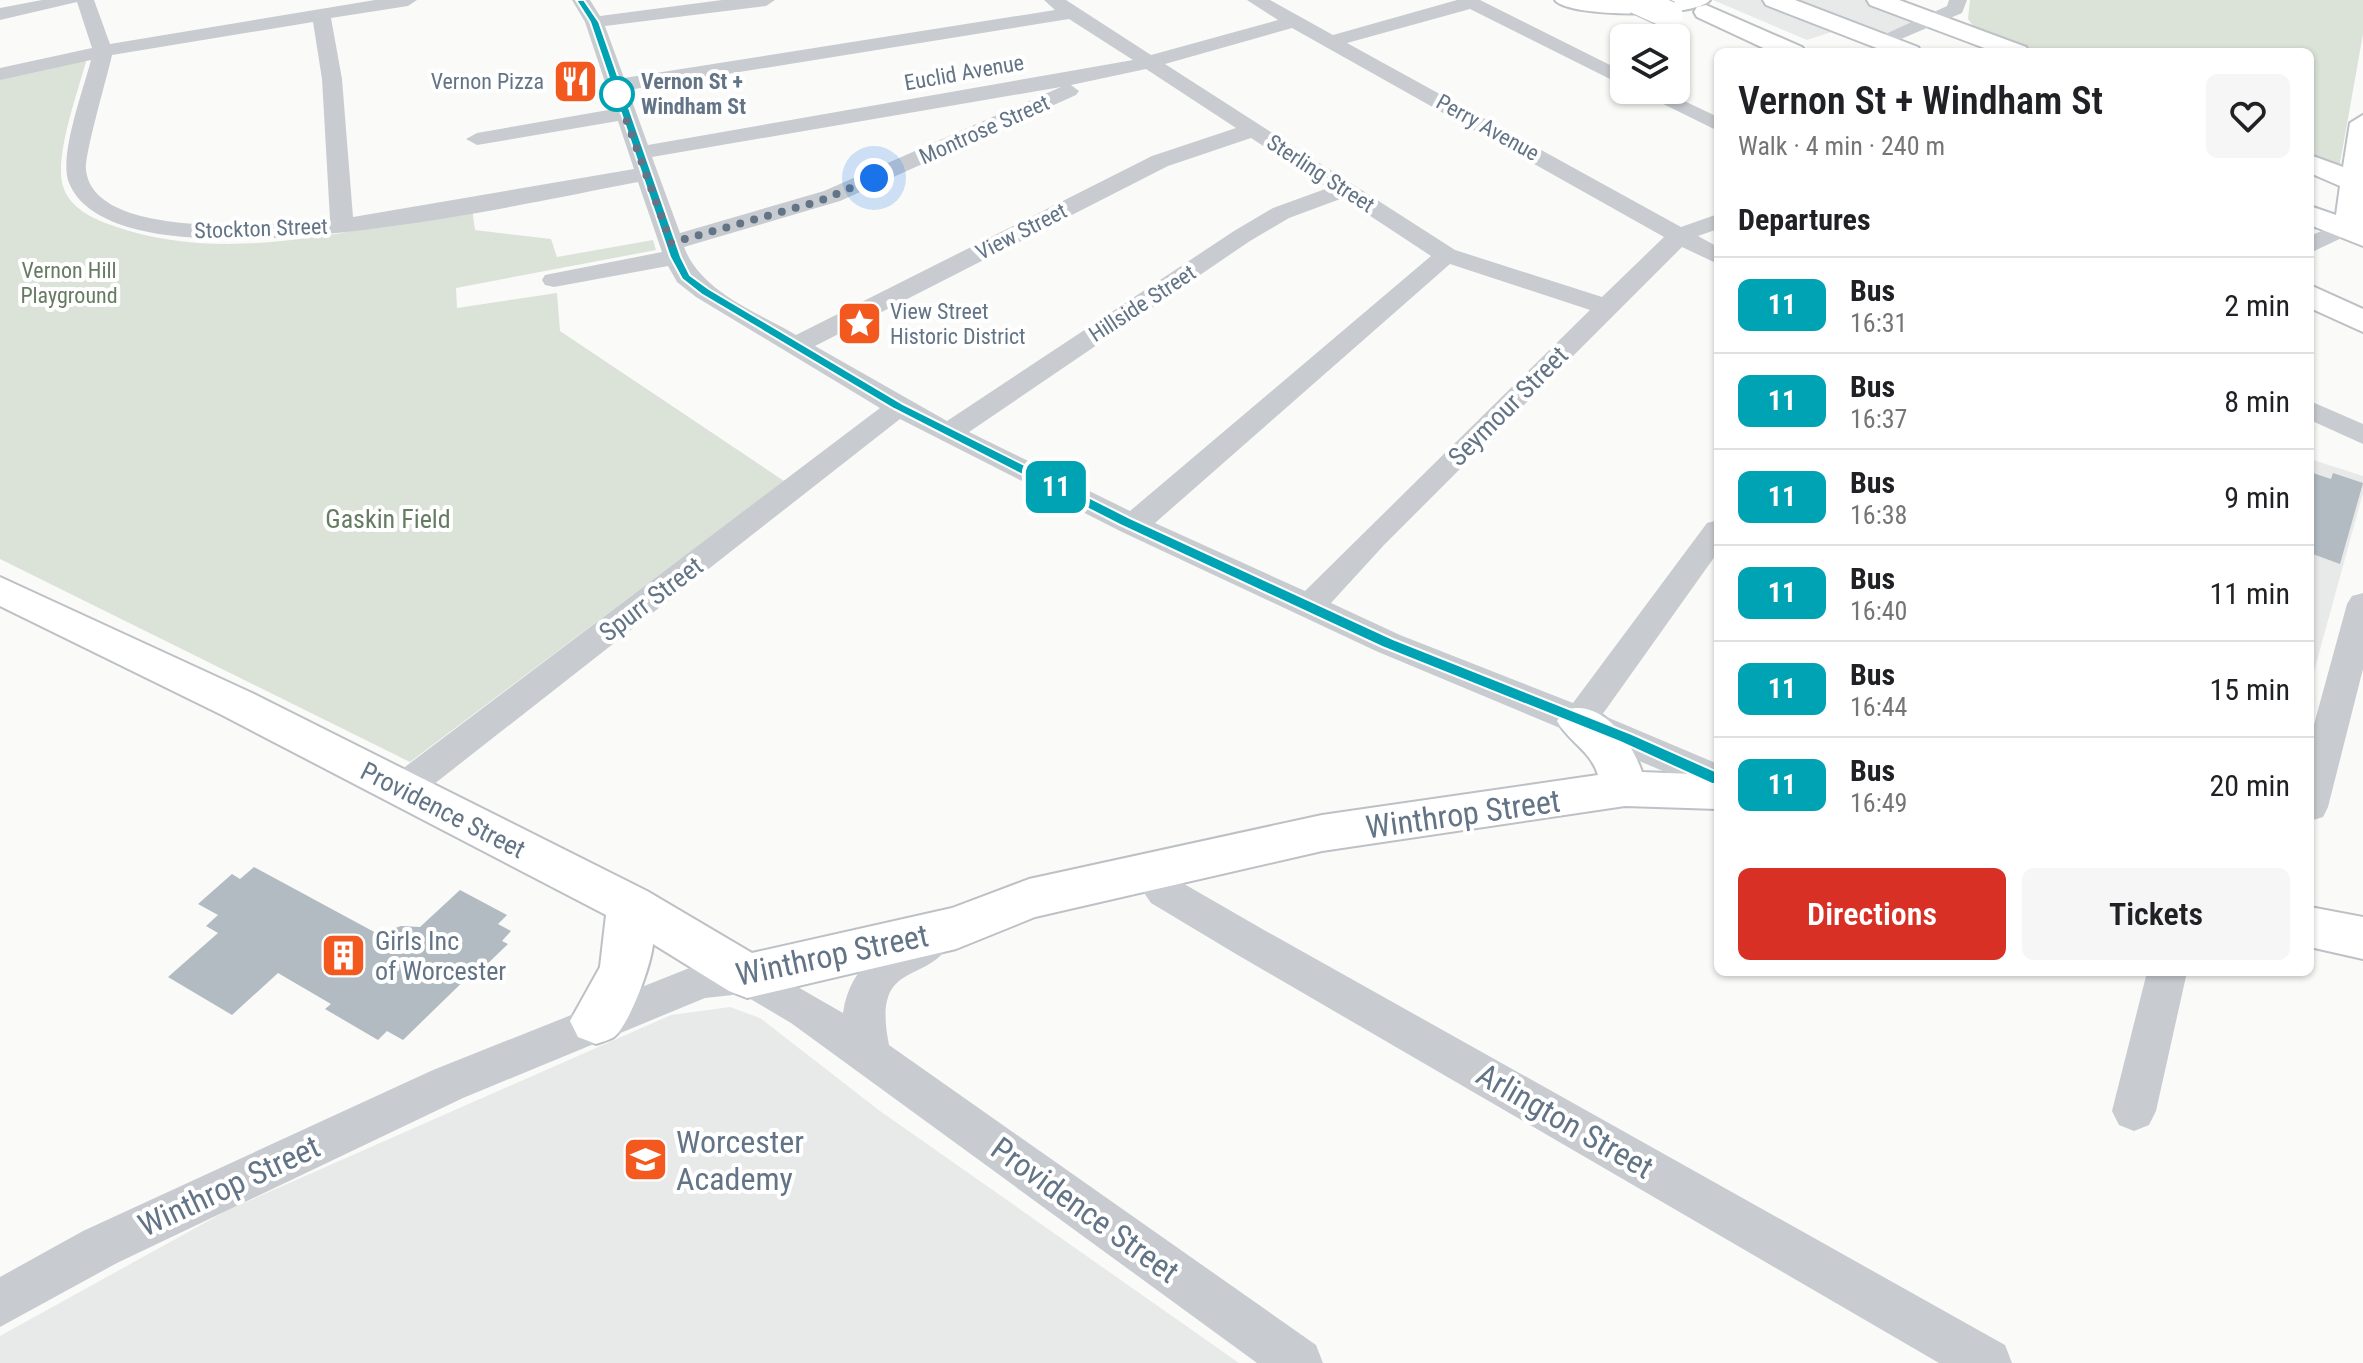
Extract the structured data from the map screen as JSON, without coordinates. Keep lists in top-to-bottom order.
{
  "streets": {
    "main road": ["Providence Street", "Winthrop Street"],
    "street": [
      "Euclid Avenue",
      "Perry Avenue",
      "Montrose Street",
      "Sterling Street",
      "Stockton Street",
      "View Street",
      "Hillside Street",
      "Seymour Street",
      "Spurr Street",
      "Arlington Street"
    ]
  },
  "crossings": [
    ["Euclid Avenue", "Perry Avenue"],
    ["Euclid Avenue", "Montrose Street"],
    ["Euclid Avenue", "Sterling Street"],
    ["Euclid Avenue", "Stockton Street"],
    ["Perry Avenue", "Seymour Street"],
    ["Sterling Street", "View Street"],
    ["Sterling Street", "Hillside Street"],
    ["Sterling Street", "Seymour Street"],
    ["Spurr Street", "Providence Street"],
    ["Providence Street", "Winthrop Street"],
    ["Winthrop Street", "Arlington Street"]
  ],
  "parks": ["Vernon Hill Playground", "Gaskin Field"],
  "places": {
    "restaurant": ["Vernon Pizza"],
    "other": ["Vernon St + Windham St"],
    "place": ["View Street Historic District"],
    "building": ["Girls Inc of Worcester"],
    "school or university": ["Worcester Academy"]
  },
  "lines": ["bus line 11"],
  "page": {
    "on_map": "11",
    "heading": [
      ["Vernon St + Windham St", "Walk · 4 min · 240 m"],
      "Departures"
    ],
    "list": [
      {
        "mark": "11",
        "name": "Bus",
        "note": "16:31",
        "value": "2 min"
      },
      {
        "mark": "11",
        "name": "Bus",
        "note": "16:37",
        "value": "8 min"
      },
      {
        "mark": "11",
        "name": "Bus",
        "note": "16:38",
        "value": "9 min"
      },
      {
        "mark": "11",
        "name": "Bus",
        "note": "16:40",
        "value": "11 min"
      },
      {
        "mark": "11",
        "name": "Bus",
        "note": "16:44",
        "value": "15 min"
      },
      {
        "mark": "11",
        "name": "Bus",
        "note": "16:49",
        "value": "20 min"
      }
    ],
    "buttons": ["Directions", "Tickets"]
  }
}
